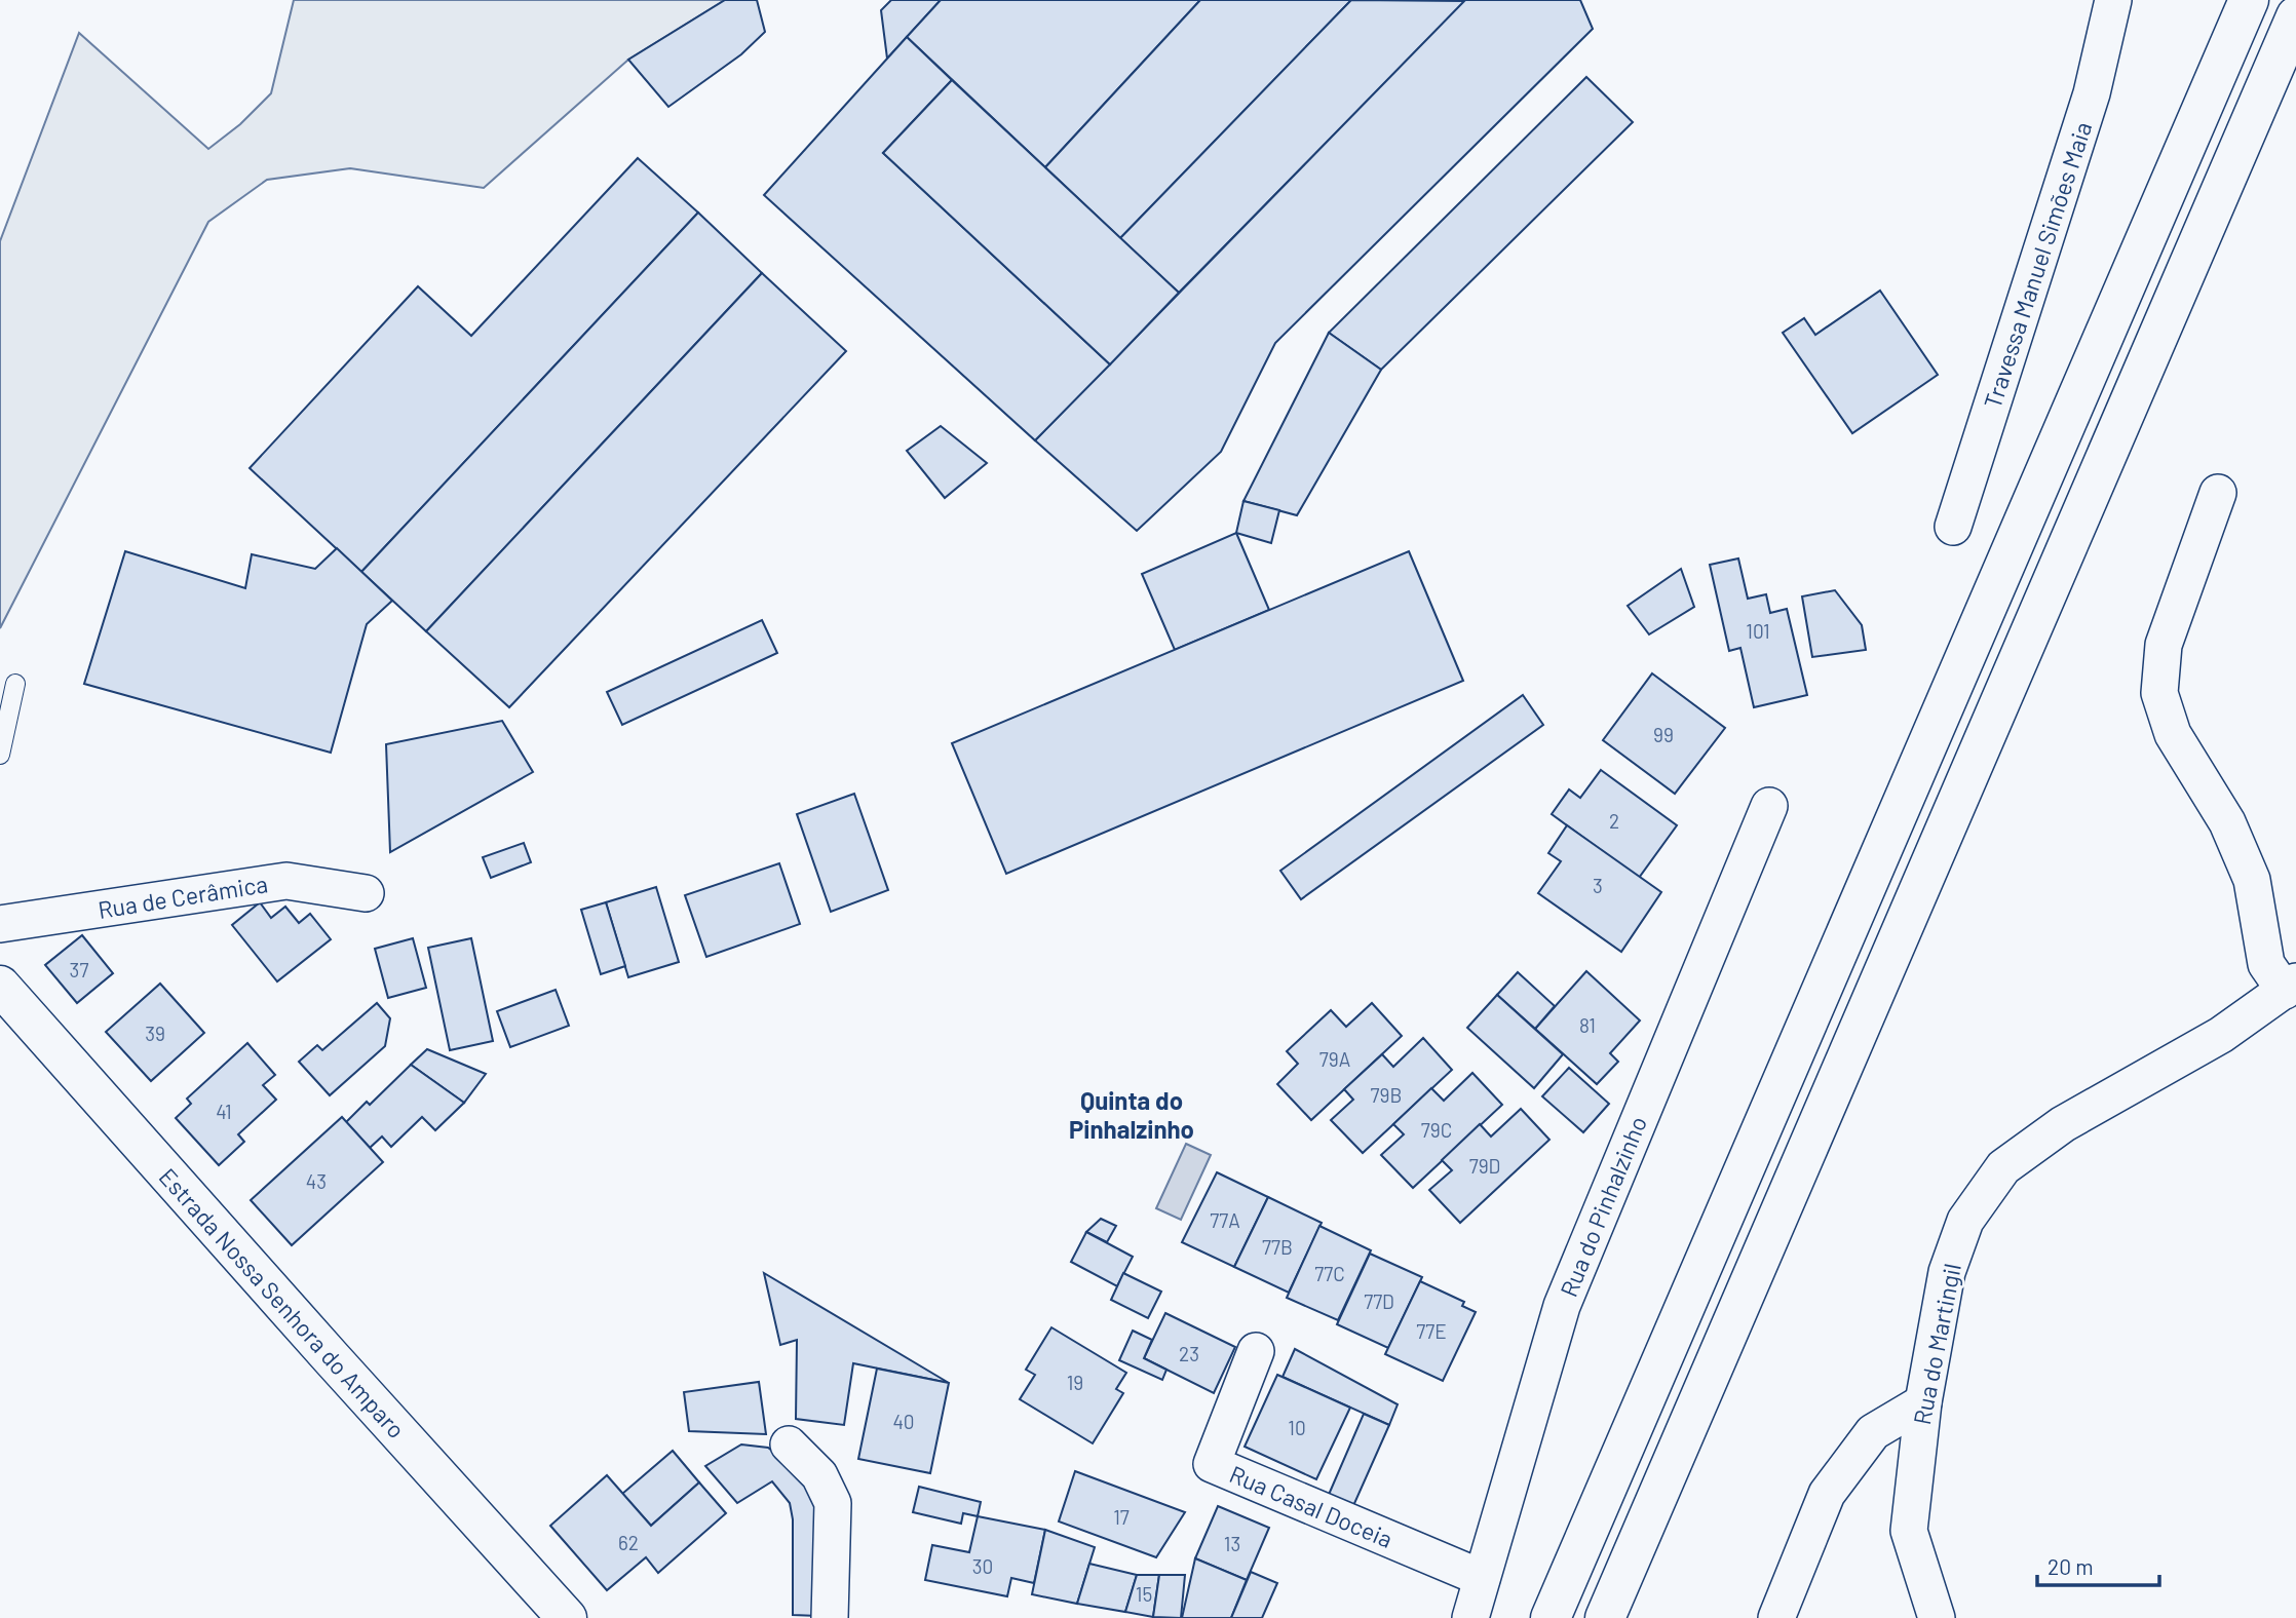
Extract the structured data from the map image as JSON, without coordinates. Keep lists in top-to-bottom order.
{
  "streets": {
    "main road": ["Estrada Nossa Senhora do Amparo"],
    "street": [
      "Travessa Manuel Simões Maia",
      "Rua de Cerâmica",
      "Rua do Pinhalzinho",
      "Rua do Martingil",
      "Rua Casal Doceia"
    ]
  },
  "crossings": [
    ["Rua do Pinhalzinho", "Rua Casal Doceia"]
  ],
  "districts": ["Quinta do Pinhalzinho"],
  "house_numbers": [
    "101",
    "99",
    "2",
    "3",
    "37",
    "81",
    "39",
    "79A",
    "79B",
    "41",
    "79C",
    "79D",
    "43",
    "77A",
    "77B",
    "77C",
    "77D",
    "77E",
    "23",
    "19",
    "40",
    "10",
    "17",
    "62",
    "13",
    "30",
    "15"
  ],
  "scale_bar": "20 m"
}
